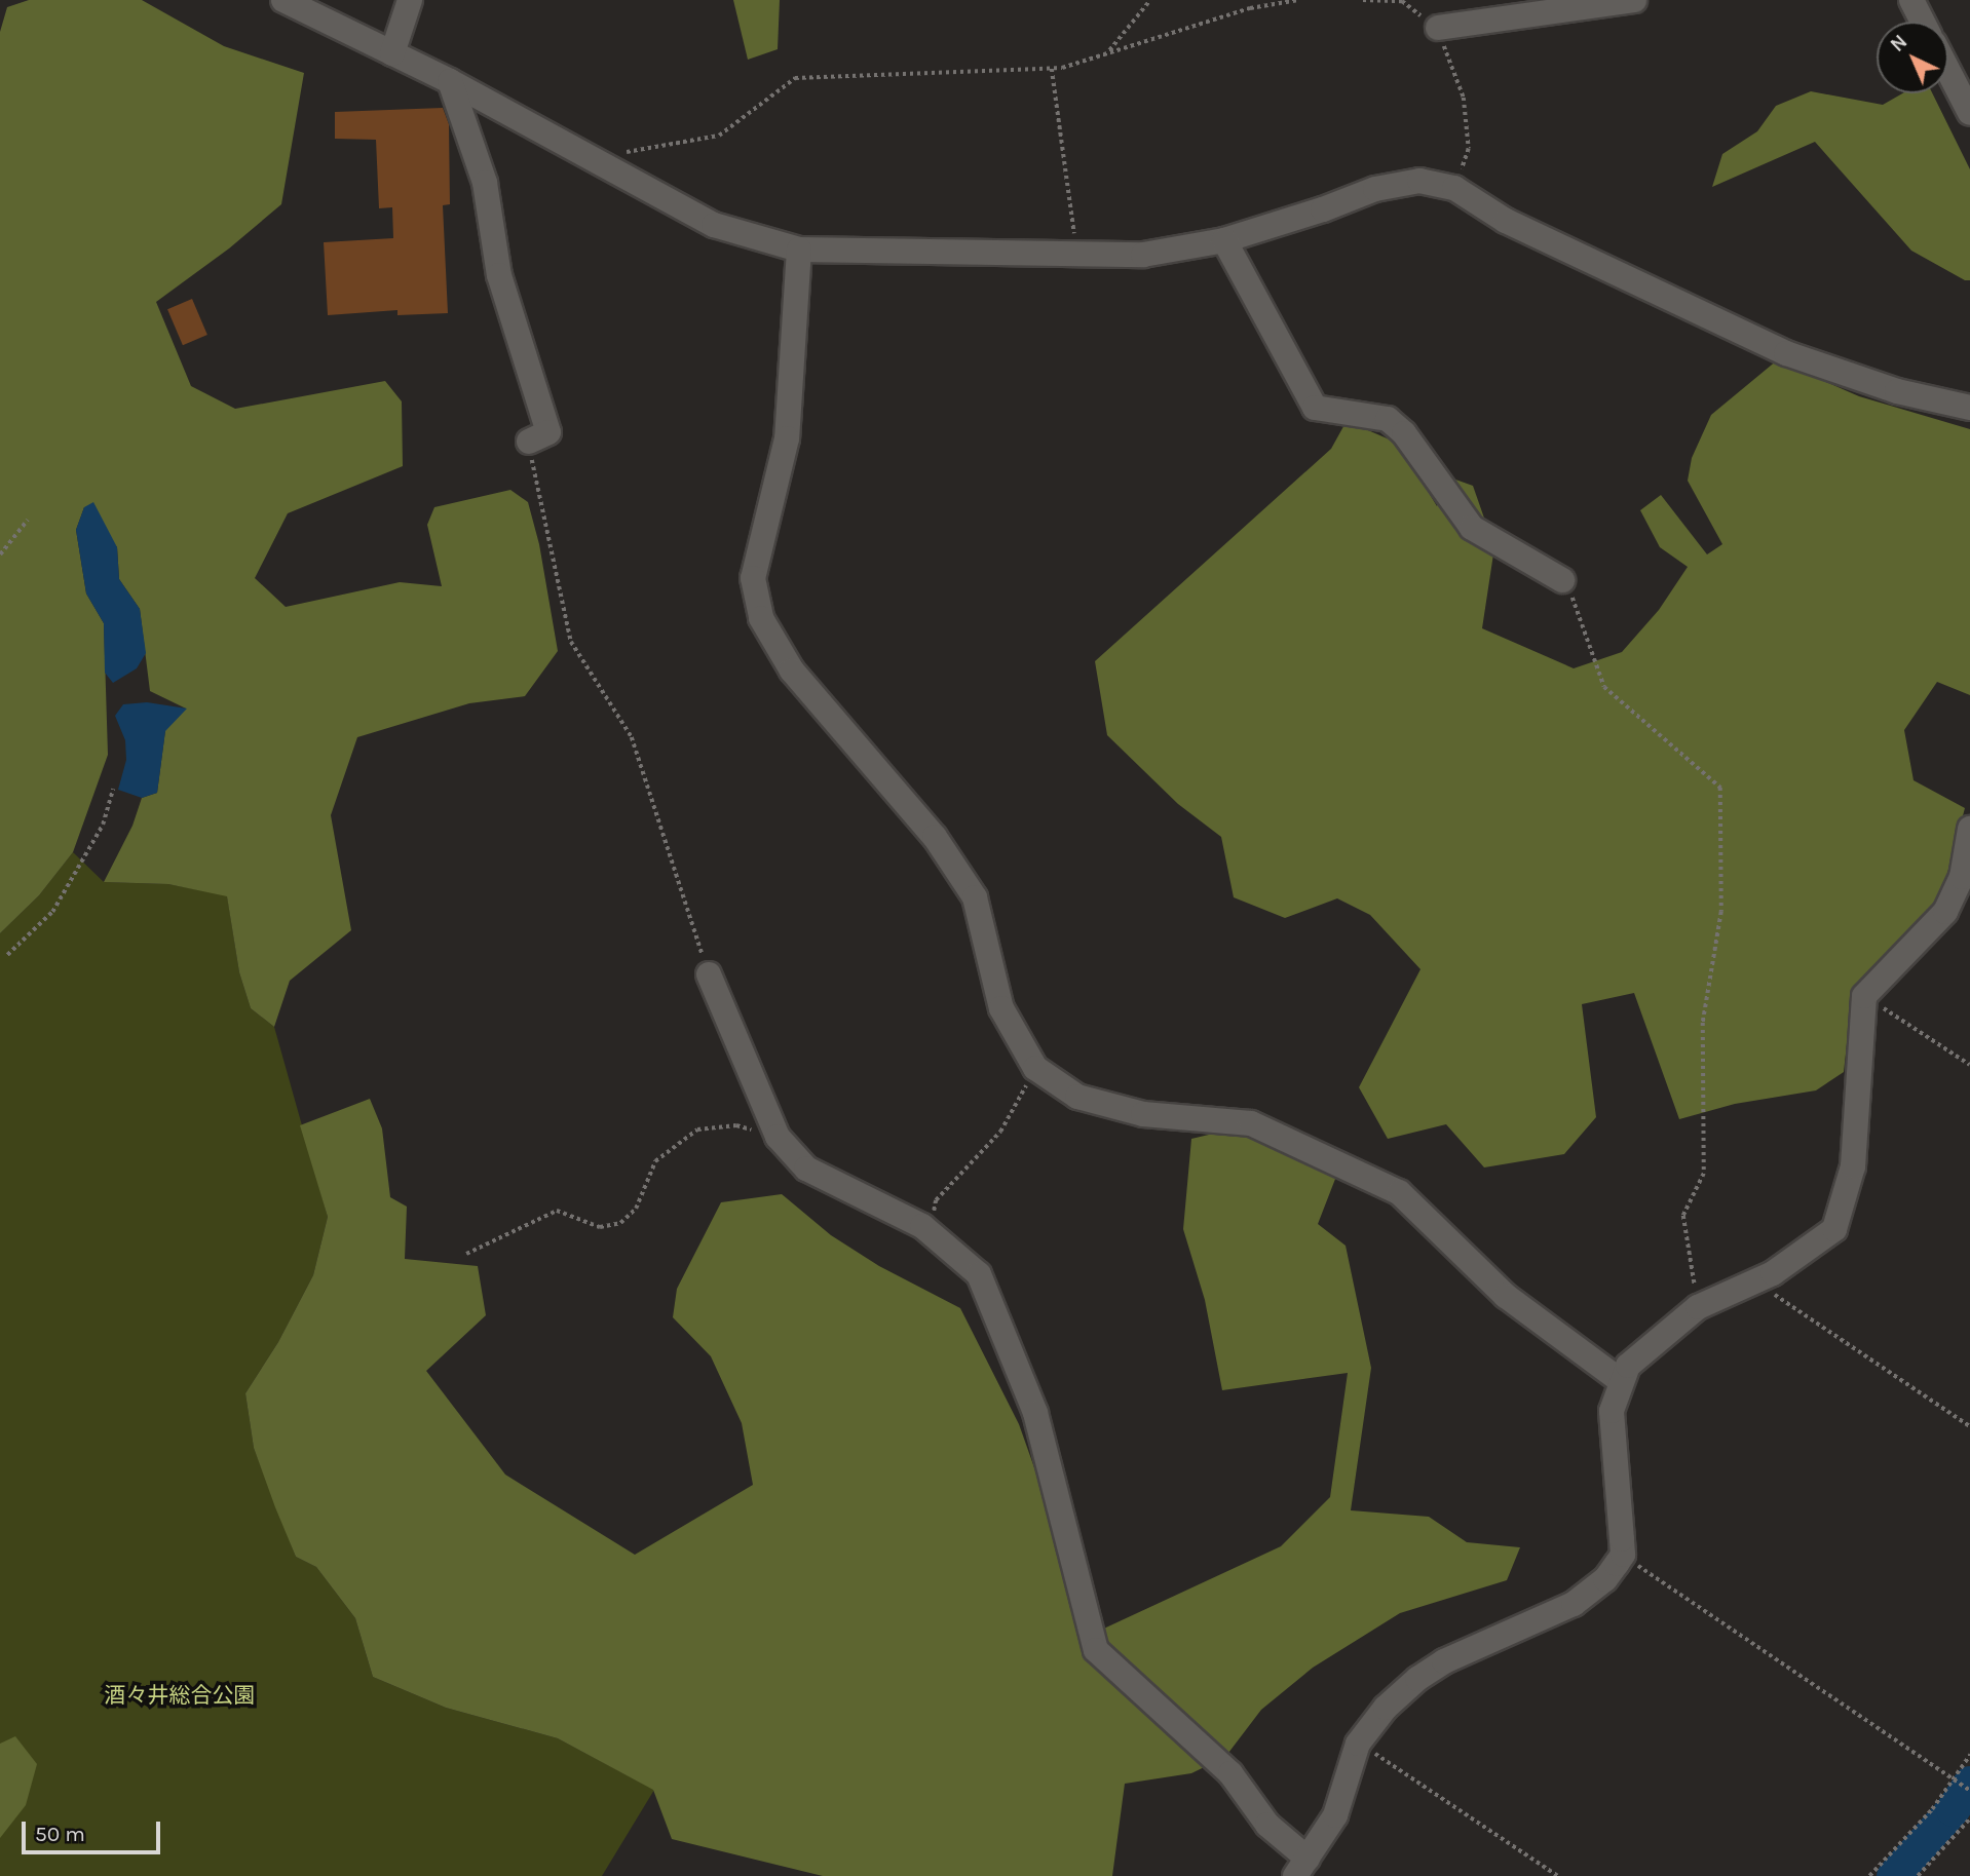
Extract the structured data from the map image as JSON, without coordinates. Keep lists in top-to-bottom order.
{
  "parks": ["酒々井総合公園"],
  "scale_bar": "50 m",
  "north": "top left"
}
